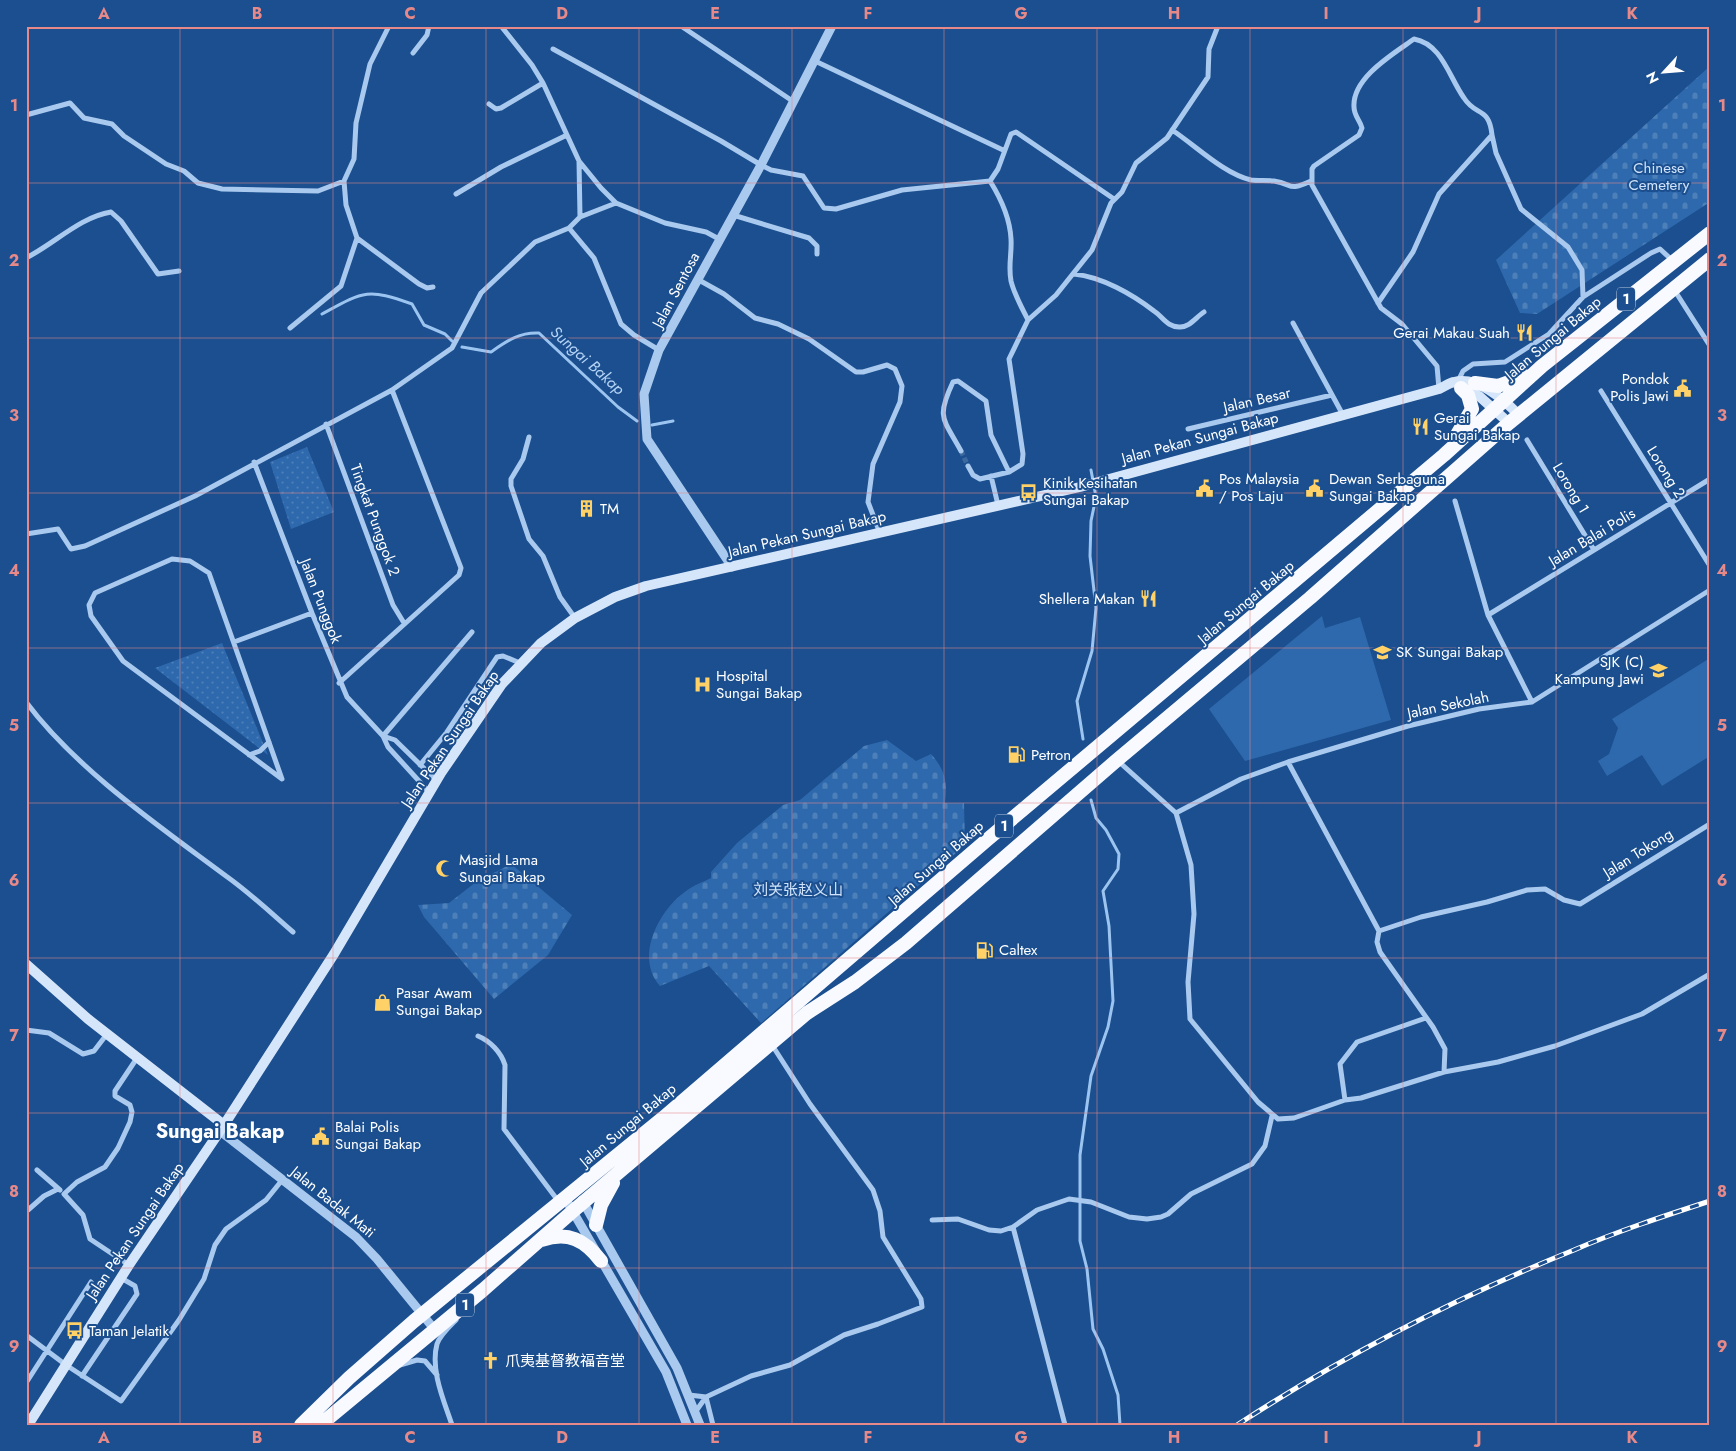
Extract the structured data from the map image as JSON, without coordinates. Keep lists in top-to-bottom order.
{
  "streets": {
    "highway": ["1", "Jalan Sungai Bakap"],
    "main road": ["Jalan Pekan Sungai Bakap", "Jalan Badak Mati"],
    "street": [
      "Jalan Sentosa",
      "Jalan Besar",
      "Lorong 2",
      "Lorong 1",
      "Tingkat Punggok 2",
      "Jalan Balai Polis",
      "Jalan Punggok",
      "Jalan Sekolah",
      "Jalan Tokong"
    ]
  },
  "crossings": [
    ["Jalan Sentosa", "Jalan Pekan Sungai Bakap"],
    ["Jalan Sungai Bakap", "Jalan Pekan Sungai Bakap"],
    ["Jalan Sungai Bakap", "Jalan Badak Mati"],
    ["Jalan Pekan Sungai Bakap", "Jalan Punggok"],
    ["Jalan Pekan Sungai Bakap", "Jalan Badak Mati"],
    ["Lorong 2", "Jalan Balai Polis"],
    ["Lorong 1", "Jalan Balai Polis"]
  ],
  "districts": ["Sungai Bakap"],
  "water": ["Sungai Bakap"],
  "parks": ["Chinese Cemetery", "刘关张赵义山"],
  "places": {
    "restaurant": ["Gerai Makau Suah", "Gerai Sungai Bakap", "Shellera Makan"],
    "public building": [
      "Pondok Polis Jawi",
      "Pos Malaysia / Pos Laju",
      "Dewan Serbaguna Sungai Bakap",
      "Balai Polis Sungai Bakap"
    ],
    "bus stop": ["Kinik Kesihatan Sungai Bakap", "Taman Jelatik"],
    "building": ["TM"],
    "school or university": ["SK Sungai Bakap", "SJK (C) Kampung Jawi"],
    "hospital": ["Hospital Sungai Bakap"],
    "fuel station": ["Petron", "Caltex"],
    "mosque": ["Masjid Lama Sungai Bakap"],
    "shop": ["Pasar Awam Sungai Bakap"],
    "church": ["爪夷基督教福音堂"]
  },
  "north": "bottom left",
  "grid": {
    "columns": [
      "A",
      "B",
      "C",
      "D",
      "E",
      "F",
      "G",
      "H",
      "I",
      "J",
      "K"
    ],
    "rows": [
      "1",
      "2",
      "3",
      "4",
      "5",
      "6",
      "7",
      "8",
      "9"
    ]
  }
}
